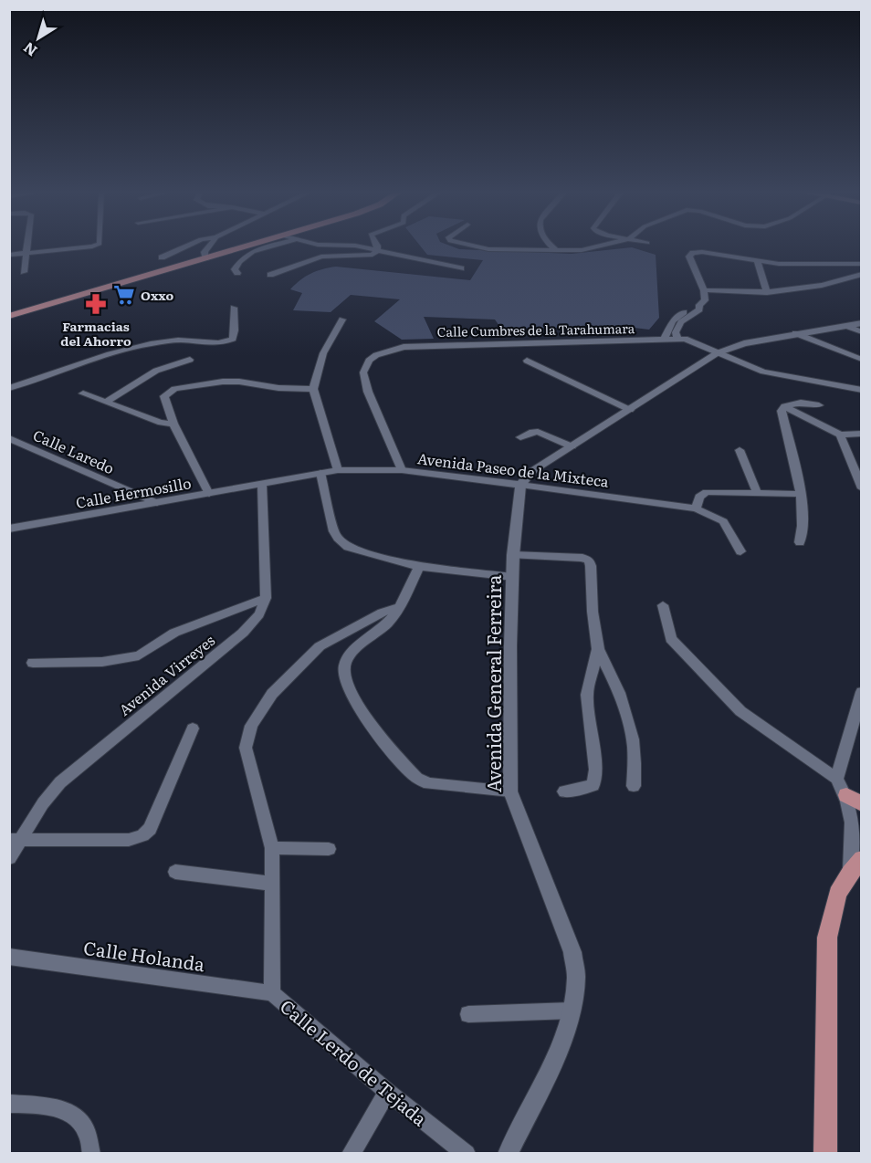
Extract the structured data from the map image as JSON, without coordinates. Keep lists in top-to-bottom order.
{
  "streets": {
    "street": [
      "Calle Cumbres de la Tarahumara",
      "Calle Laredo",
      "Avenida Paseo de la Mixteca",
      "Calle Hermosillo",
      "Avenida Virreyes",
      "Avenida General Ferreira",
      "Calle Holanda",
      "Calle Lerdo de Tejada"
    ]
  },
  "crossings": [
    ["Calle Cumbres de la Tarahumara", "Avenida Paseo de la Mixteca"],
    ["Calle Laredo", "Calle Hermosillo"],
    ["Avenida Paseo de la Mixteca", "Calle Hermosillo"],
    ["Avenida Paseo de la Mixteca", "Avenida General Ferreira"],
    ["Calle Holanda", "Calle Lerdo de Tejada"]
  ],
  "places": {
    "supermarket": ["Oxxo"],
    "pharmacy": ["Farmacias del Ahorro"]
  },
  "north": "bottom left"
}
